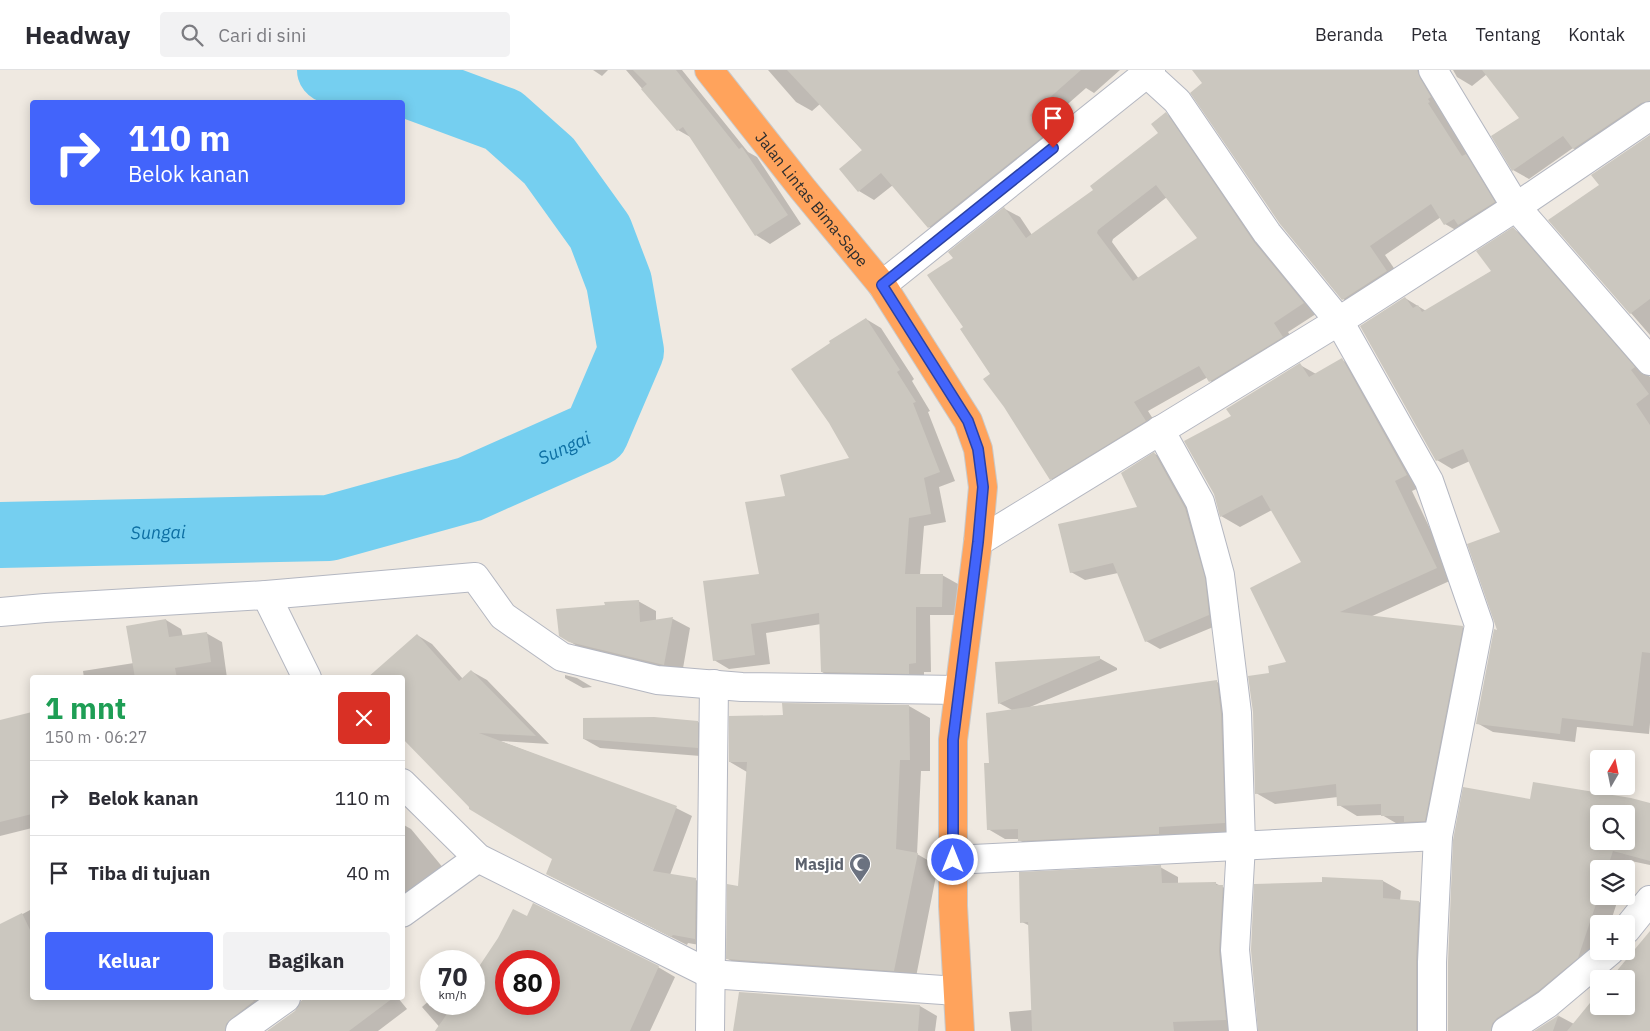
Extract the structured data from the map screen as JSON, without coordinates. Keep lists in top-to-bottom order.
{
  "streets": {
    "highway": ["Jalan Lintas Bima-Sape"]
  },
  "water": ["Sungai"],
  "places": {
    "mosque": ["Masjid"]
  },
  "north": "top",
  "page": {
    "header": "Headway",
    "search": "Cari di sini",
    "nav": [
      "Beranda",
      "Peta",
      "Tentang",
      "Kontak"
    ],
    "turn": ["110 m", "Belok kanan"],
    "heading": ["1 mnt", "150 m · 06:27"],
    "map_buttons": ["+", "−"],
    "list": [
      {
        "name": "Belok kanan",
        "value": "110 m"
      },
      {
        "name": "Tiba di tujuan",
        "value": "40 m"
      }
    ],
    "buttons": ["Keluar", "Bagikan"],
    "speed": "70 km/h",
    "limit": "80"
  }
}
